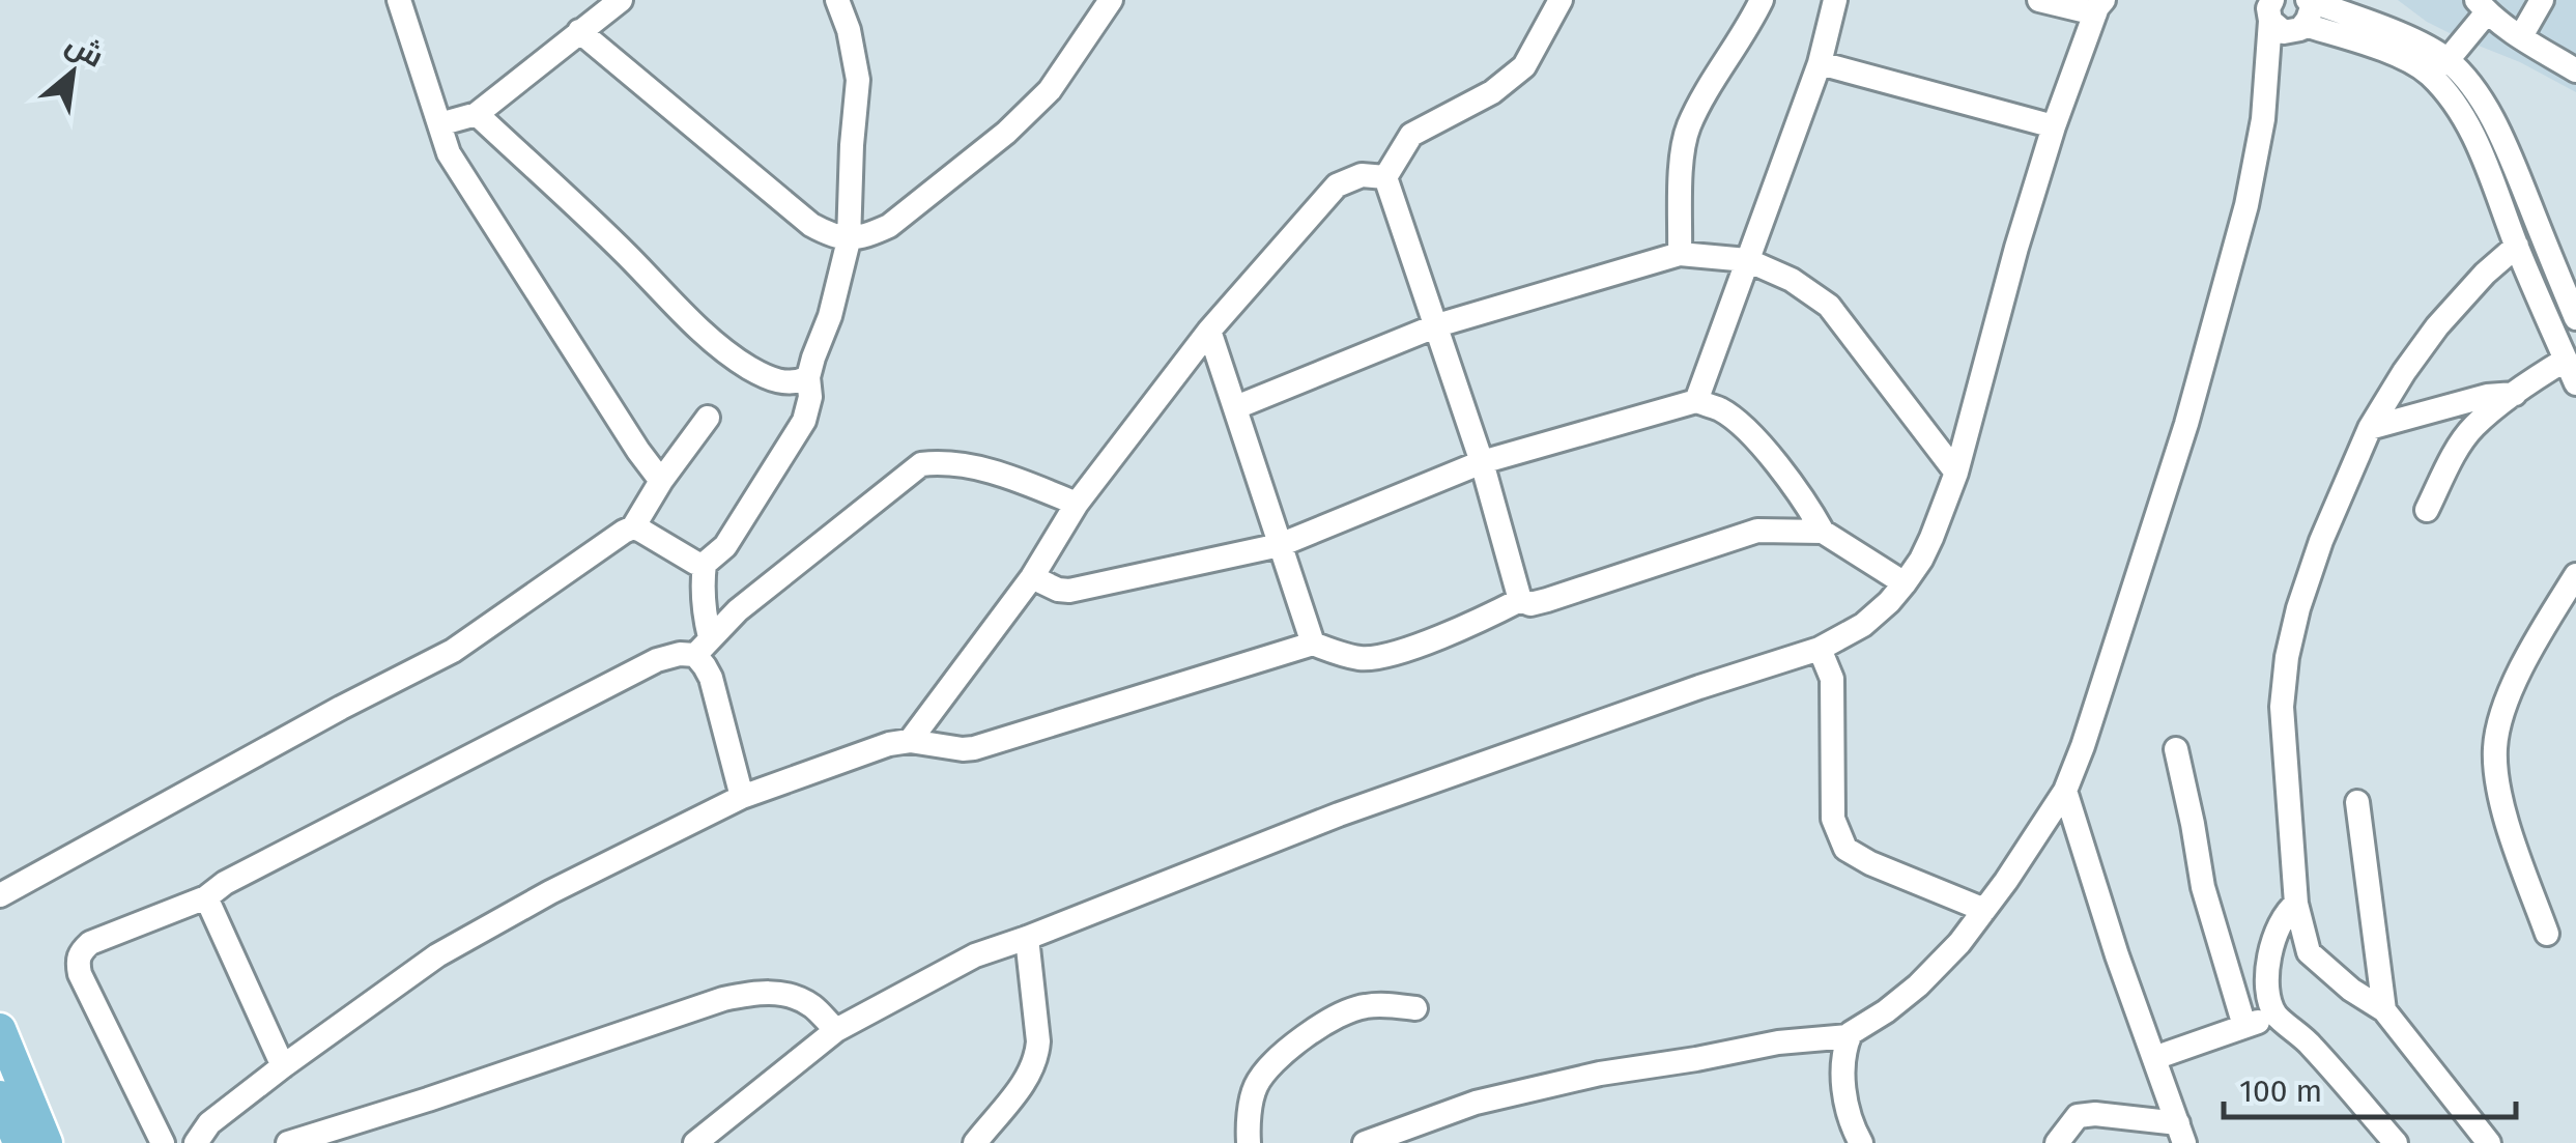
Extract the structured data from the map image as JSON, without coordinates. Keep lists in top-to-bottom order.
{
  "scale_bar": "100 m",
  "north": "top right"
}
